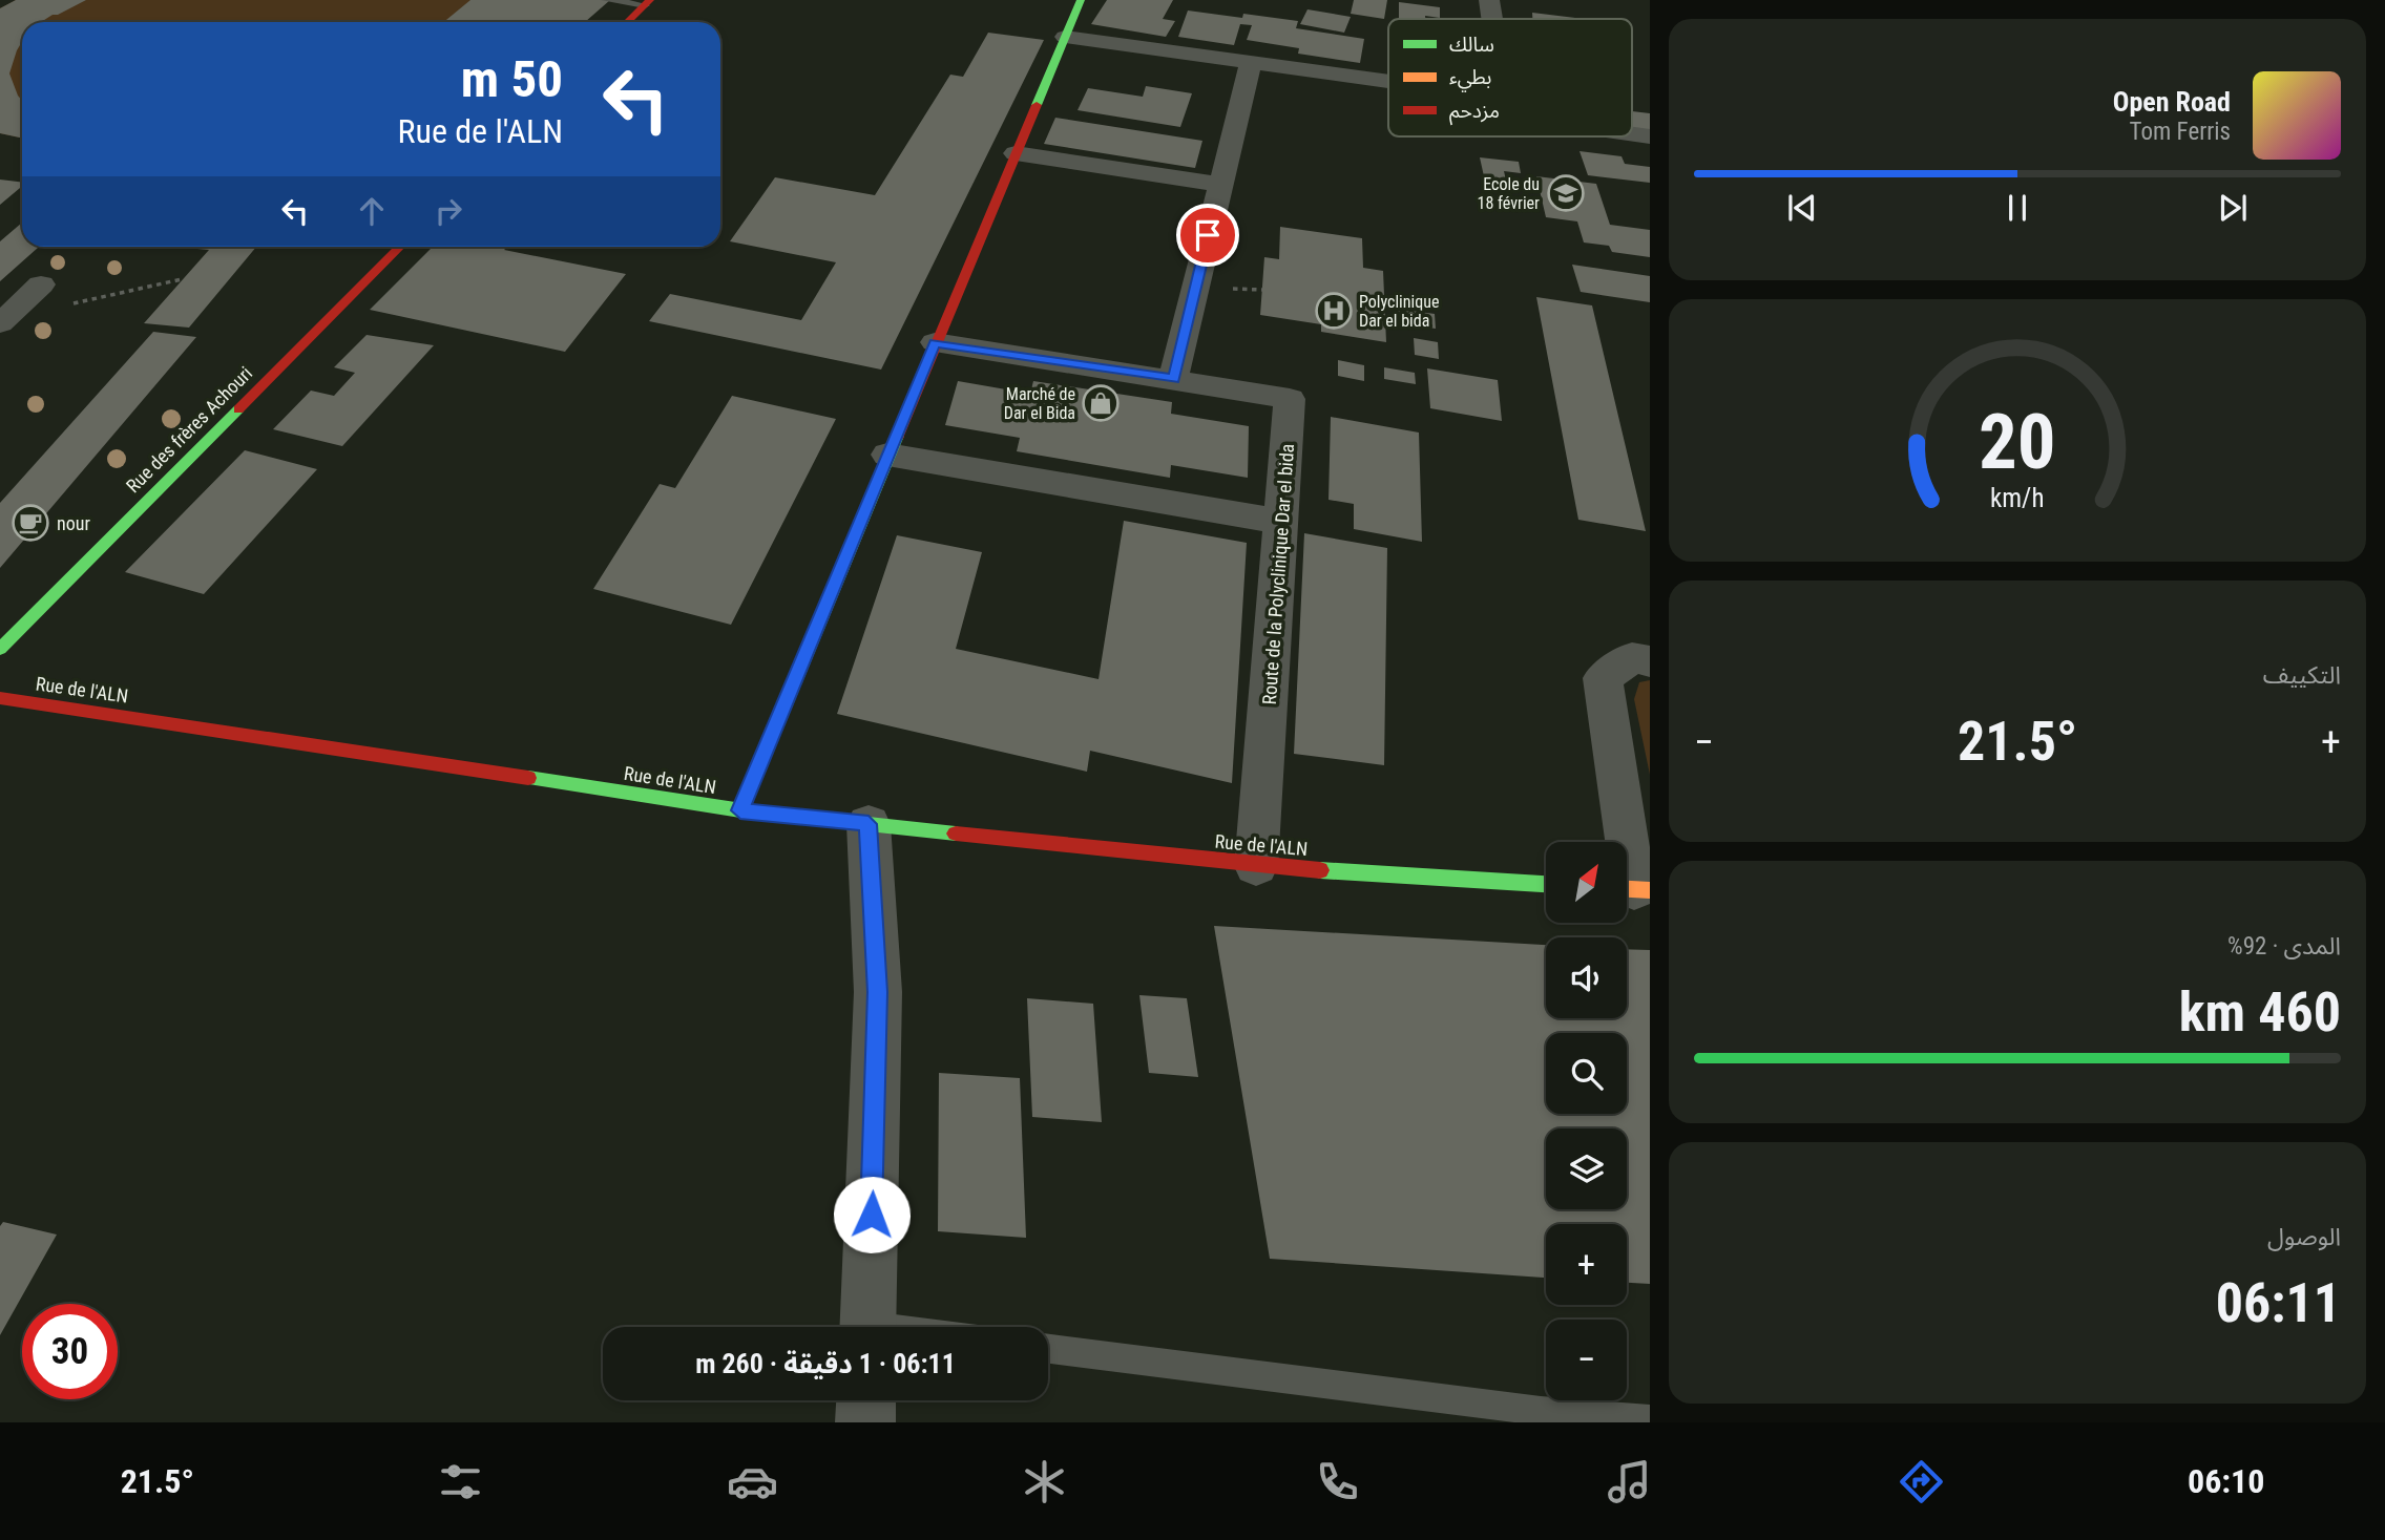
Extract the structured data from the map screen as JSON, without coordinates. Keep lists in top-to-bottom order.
{
  "streets": {
    "street": ["Rue des frères Achouri", "Route de la Polyclinique Dar el bida", "Rue de l'ALN"]
  },
  "crossings": [
    ["Route de la Polyclinique Dar el bida", "Rue de l'ALN"]
  ],
  "places": {
    "school or university": ["Ecole du 18 février"],
    "hospital": ["Polyclinique Dar el bida"],
    "shop": ["Marché de Dar el Bida"],
    "cafe": ["nour"]
  },
  "legend": ["سالك", "بطيء", "مزدحم"],
  "north": "top right",
  "page": {
    "turn": ["50 m", "Rue de l'ALN"],
    "song": ["Open Road", "Tom Ferris"],
    "tile": [
      "التكييف",
      ["المدى · 92%", "460 km"],
      ["الوصول", "06:11"]
    ],
    "heat": ["−", "21.5°", "+"],
    "map_buttons": ["+", "−"],
    "limit": "30",
    "trip": "06:11 · 1 دقيقة · 260 m",
    "tabs": ["06:10", "21.5°"],
    "gauge": ["20", "km/h"]
  }
}
